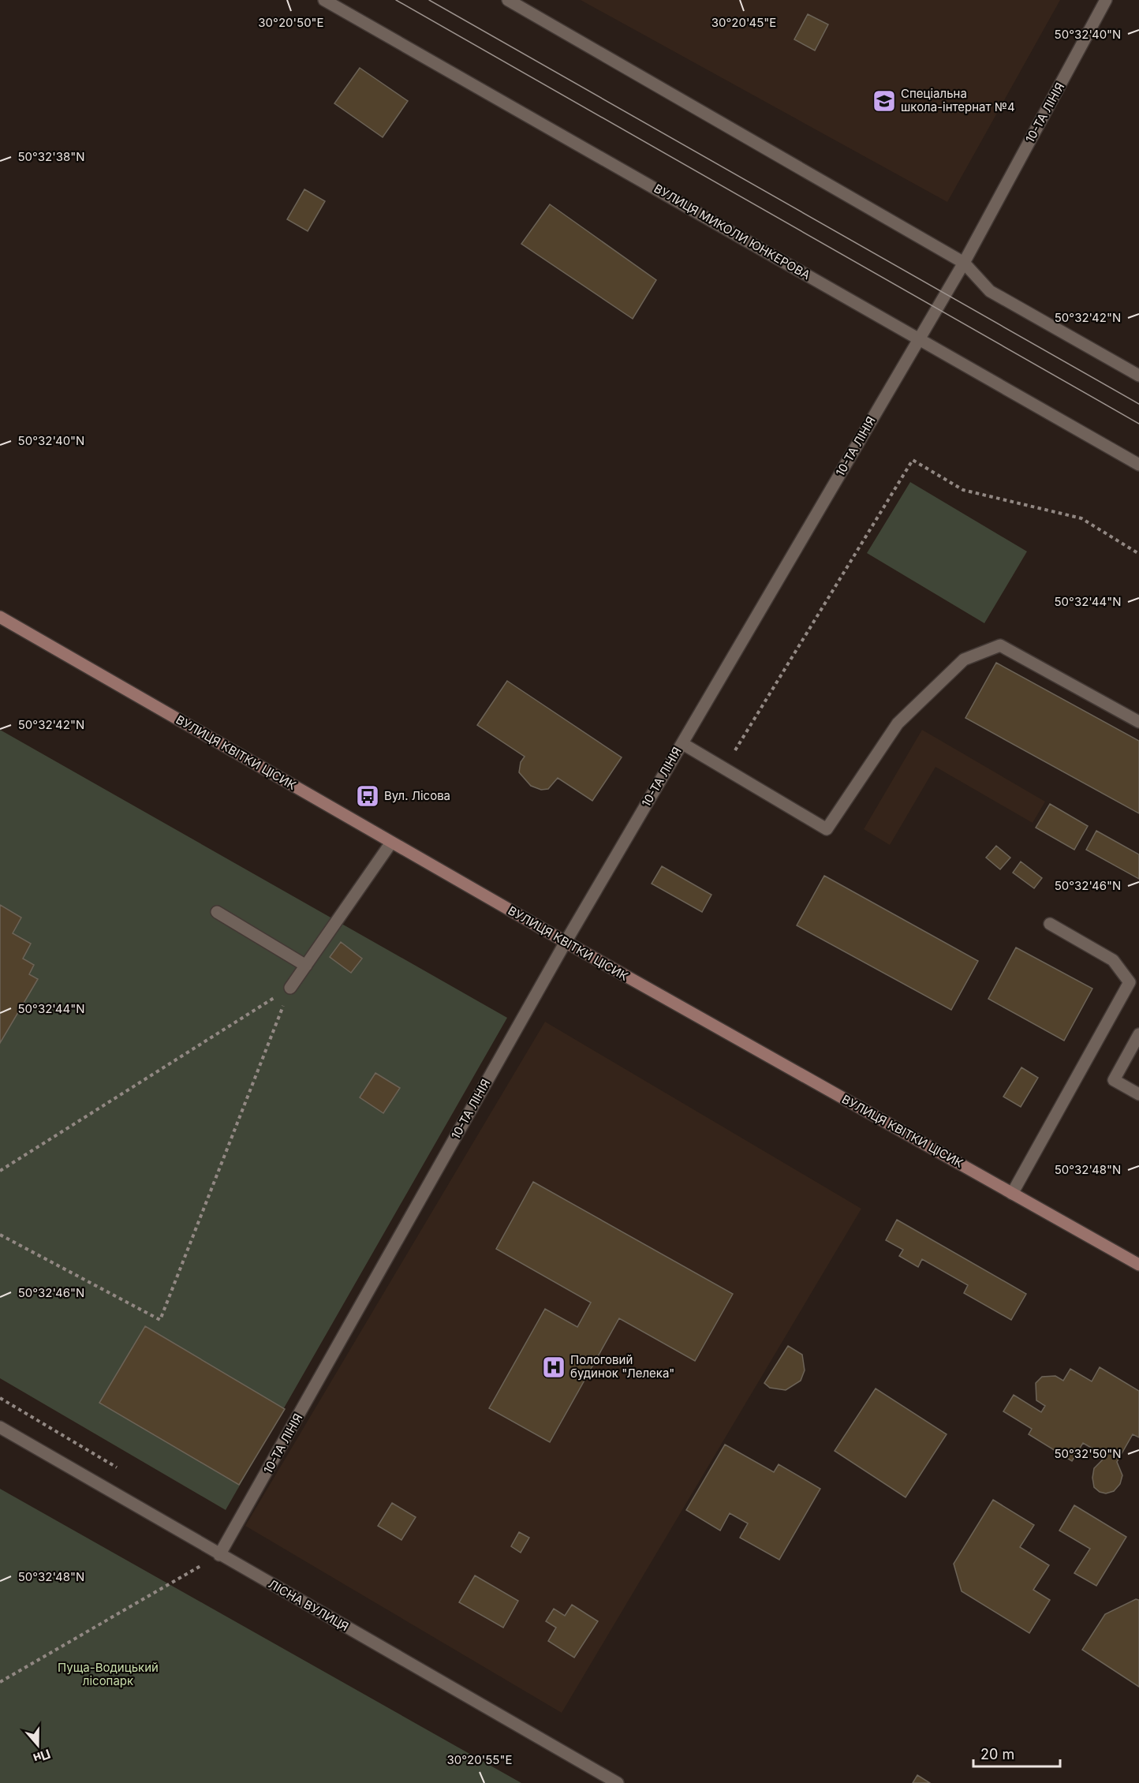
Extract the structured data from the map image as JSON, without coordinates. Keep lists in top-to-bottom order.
{
  "streets": {
    "street": [
      "10-ТА ЛІНІЯ",
      "ВУЛИЦЯ МИКОЛИ ЮНКЕРОВА",
      "ВУЛИЦЯ КВІТКИ ЦІСИК",
      "ЛІСНА ВУЛИЦЯ"
    ]
  },
  "crossings": [
    ["10-ТА ЛІНІЯ", "ВУЛИЦЯ МИКОЛИ ЮНКЕРОВА"],
    ["10-ТА ЛІНІЯ", "ВУЛИЦЯ КВІТКИ ЦІСИК"],
    ["10-ТА ЛІНІЯ", "ЛІСНА ВУЛИЦЯ"]
  ],
  "parks": ["Пуща-Водицький лісопарк"],
  "places": {
    "school or university": ["Спеціальна школа-інтернат №4"],
    "bus stop": ["Вул. Лісова"],
    "hospital": ["Пологовий будинок \"Лелека\""]
  },
  "scale_bar": "20 m",
  "north": "bottom",
  "coordinates": [
    "30°20'50\"E",
    "30°20'45\"E",
    "50°32'40\"N",
    "50°32'38\"N",
    "50°32'42\"N",
    "50°32'44\"N",
    "50°32'46\"N",
    "50°32'48\"N",
    "50°32'50\"N",
    "30°20'55\"E"
  ]
}
